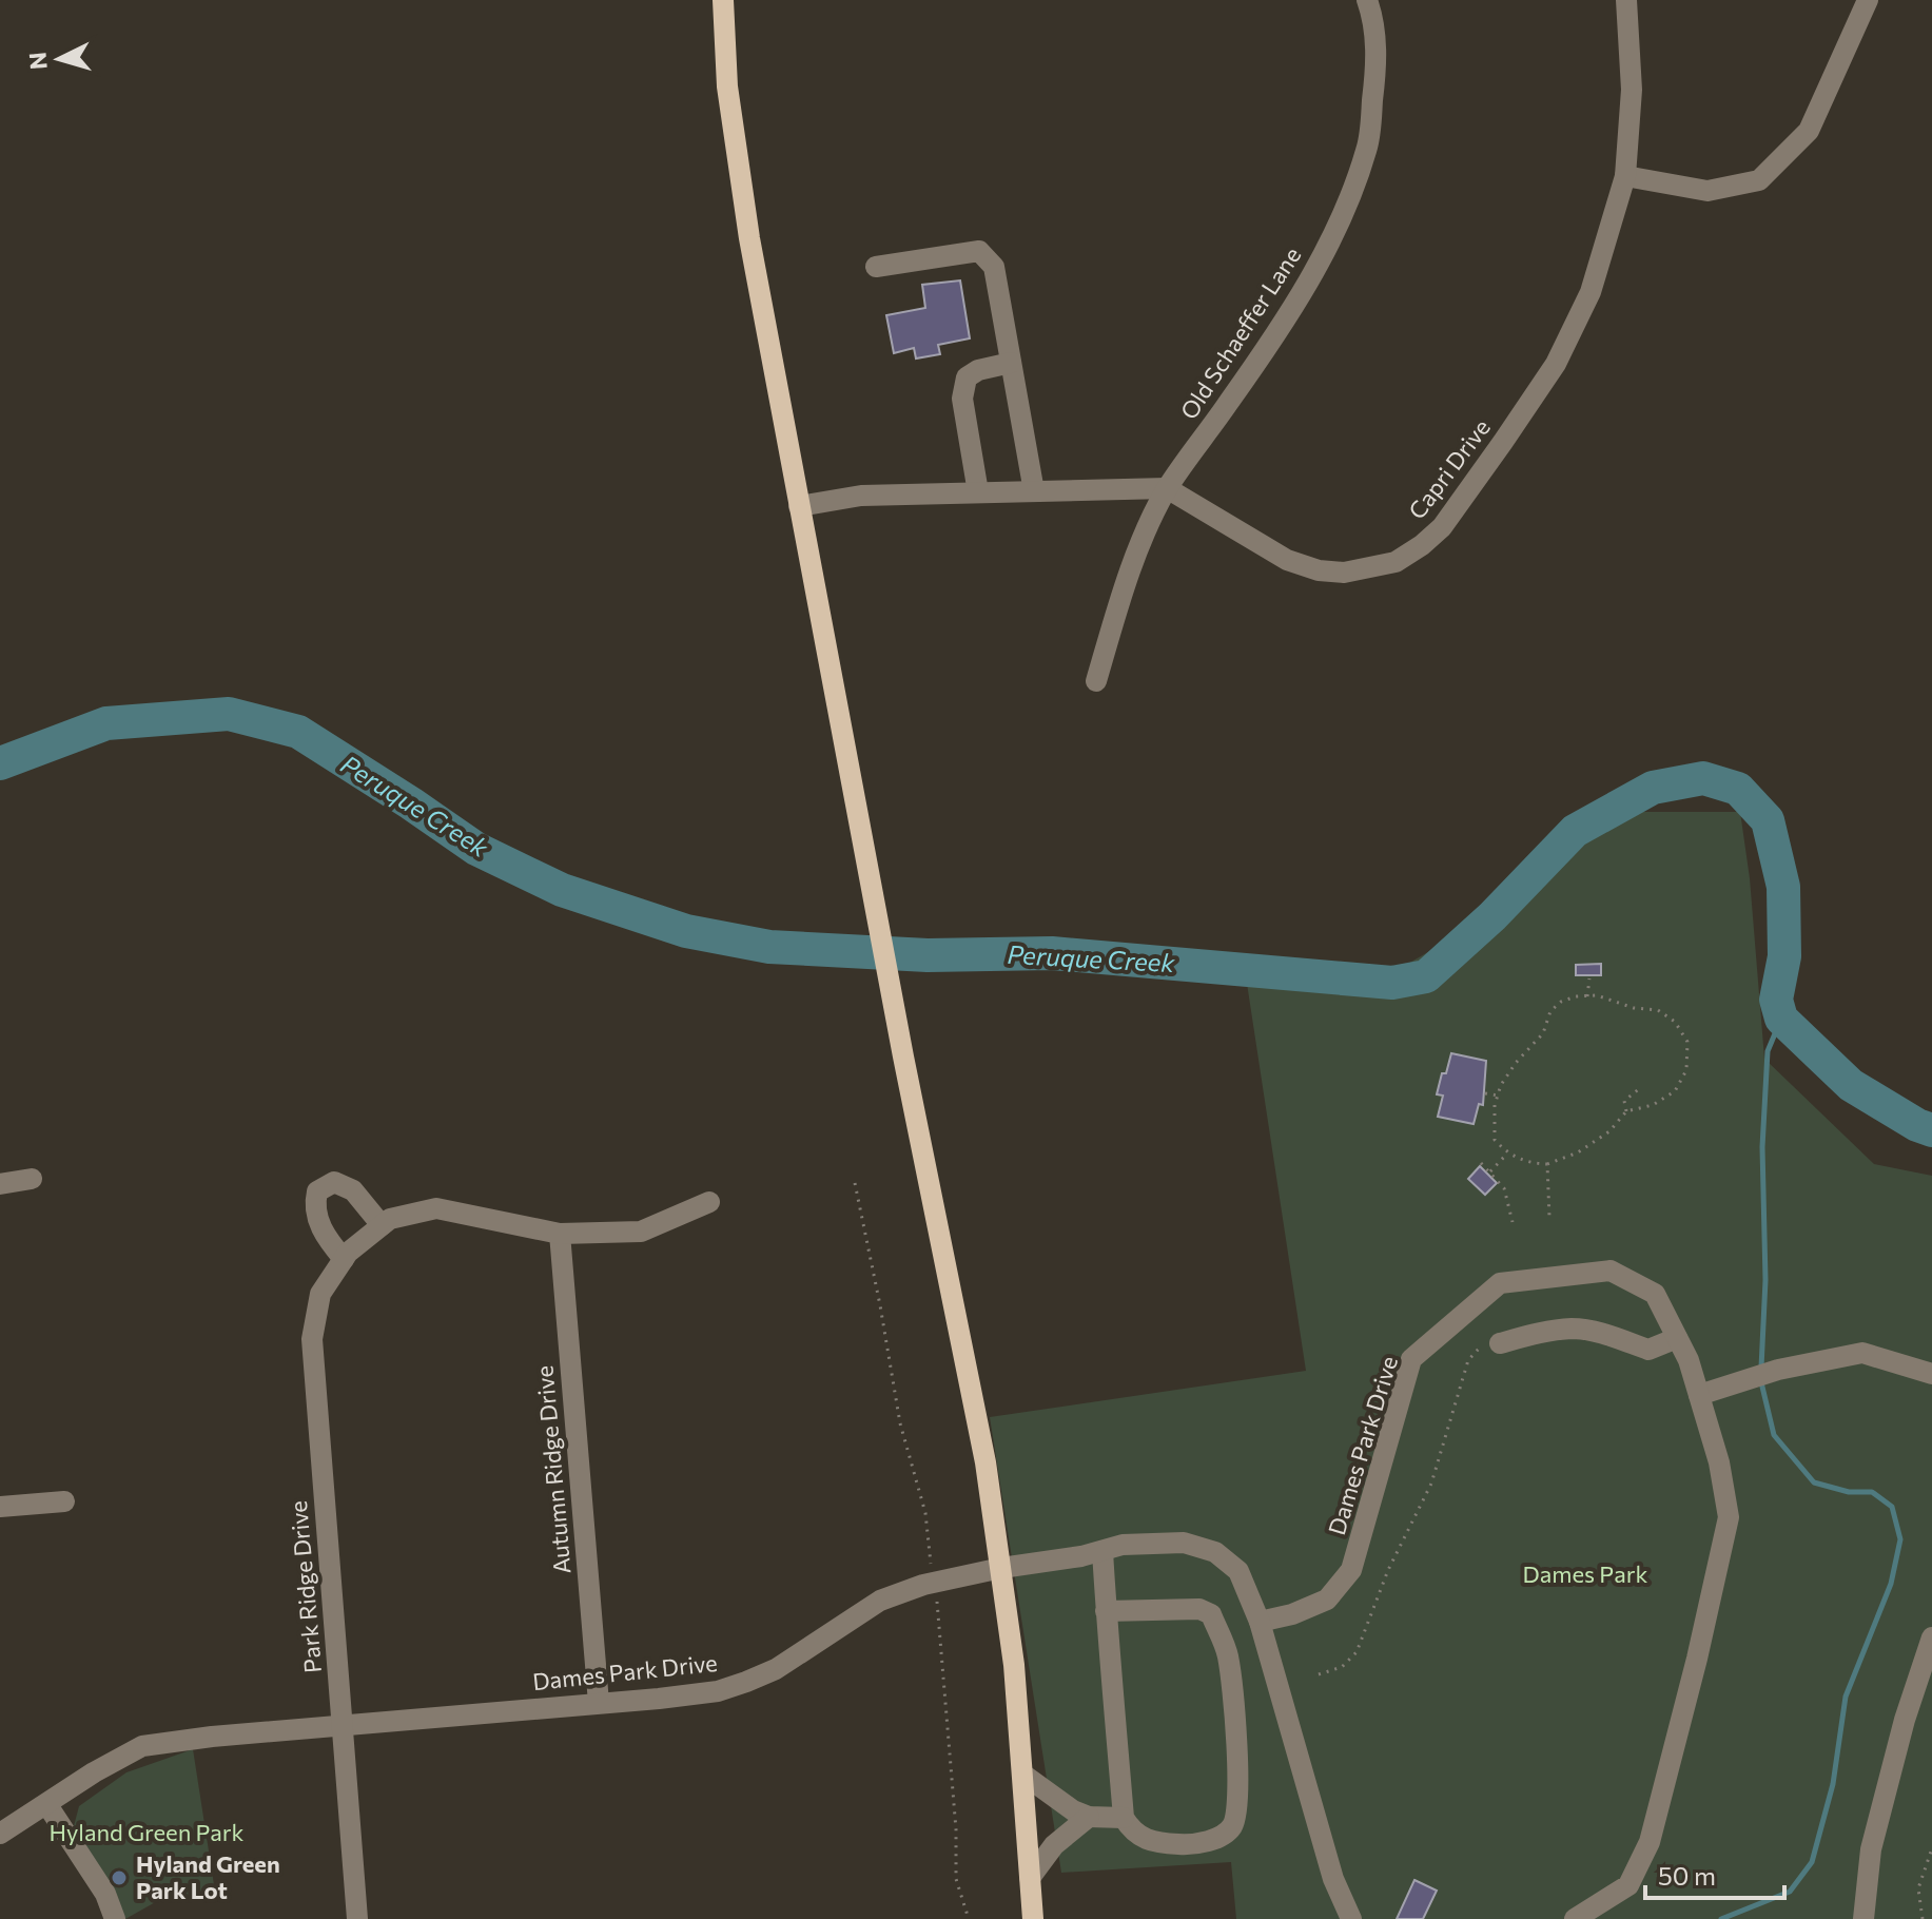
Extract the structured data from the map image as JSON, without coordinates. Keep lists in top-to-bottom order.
{
  "streets": {
    "street": [
      "Old Schaeffer Lane",
      "Capri Drive",
      "Dames Park Drive",
      "Autumn Ridge Drive",
      "Park Ridge Drive"
    ]
  },
  "crossings": [
    ["Old Schaeffer Lane", "Capri Drive"],
    ["Dames Park Drive", "Autumn Ridge Drive"],
    ["Dames Park Drive", "Park Ridge Drive"],
    ["Autumn Ridge Drive", "Park Ridge Drive"]
  ],
  "water": ["Peruque Creek"],
  "parks": ["Dames Park", "Hyland Green Park"],
  "places": ["Hyland Green Park Lot"],
  "scale_bar": "50 m",
  "north": "left"
}
